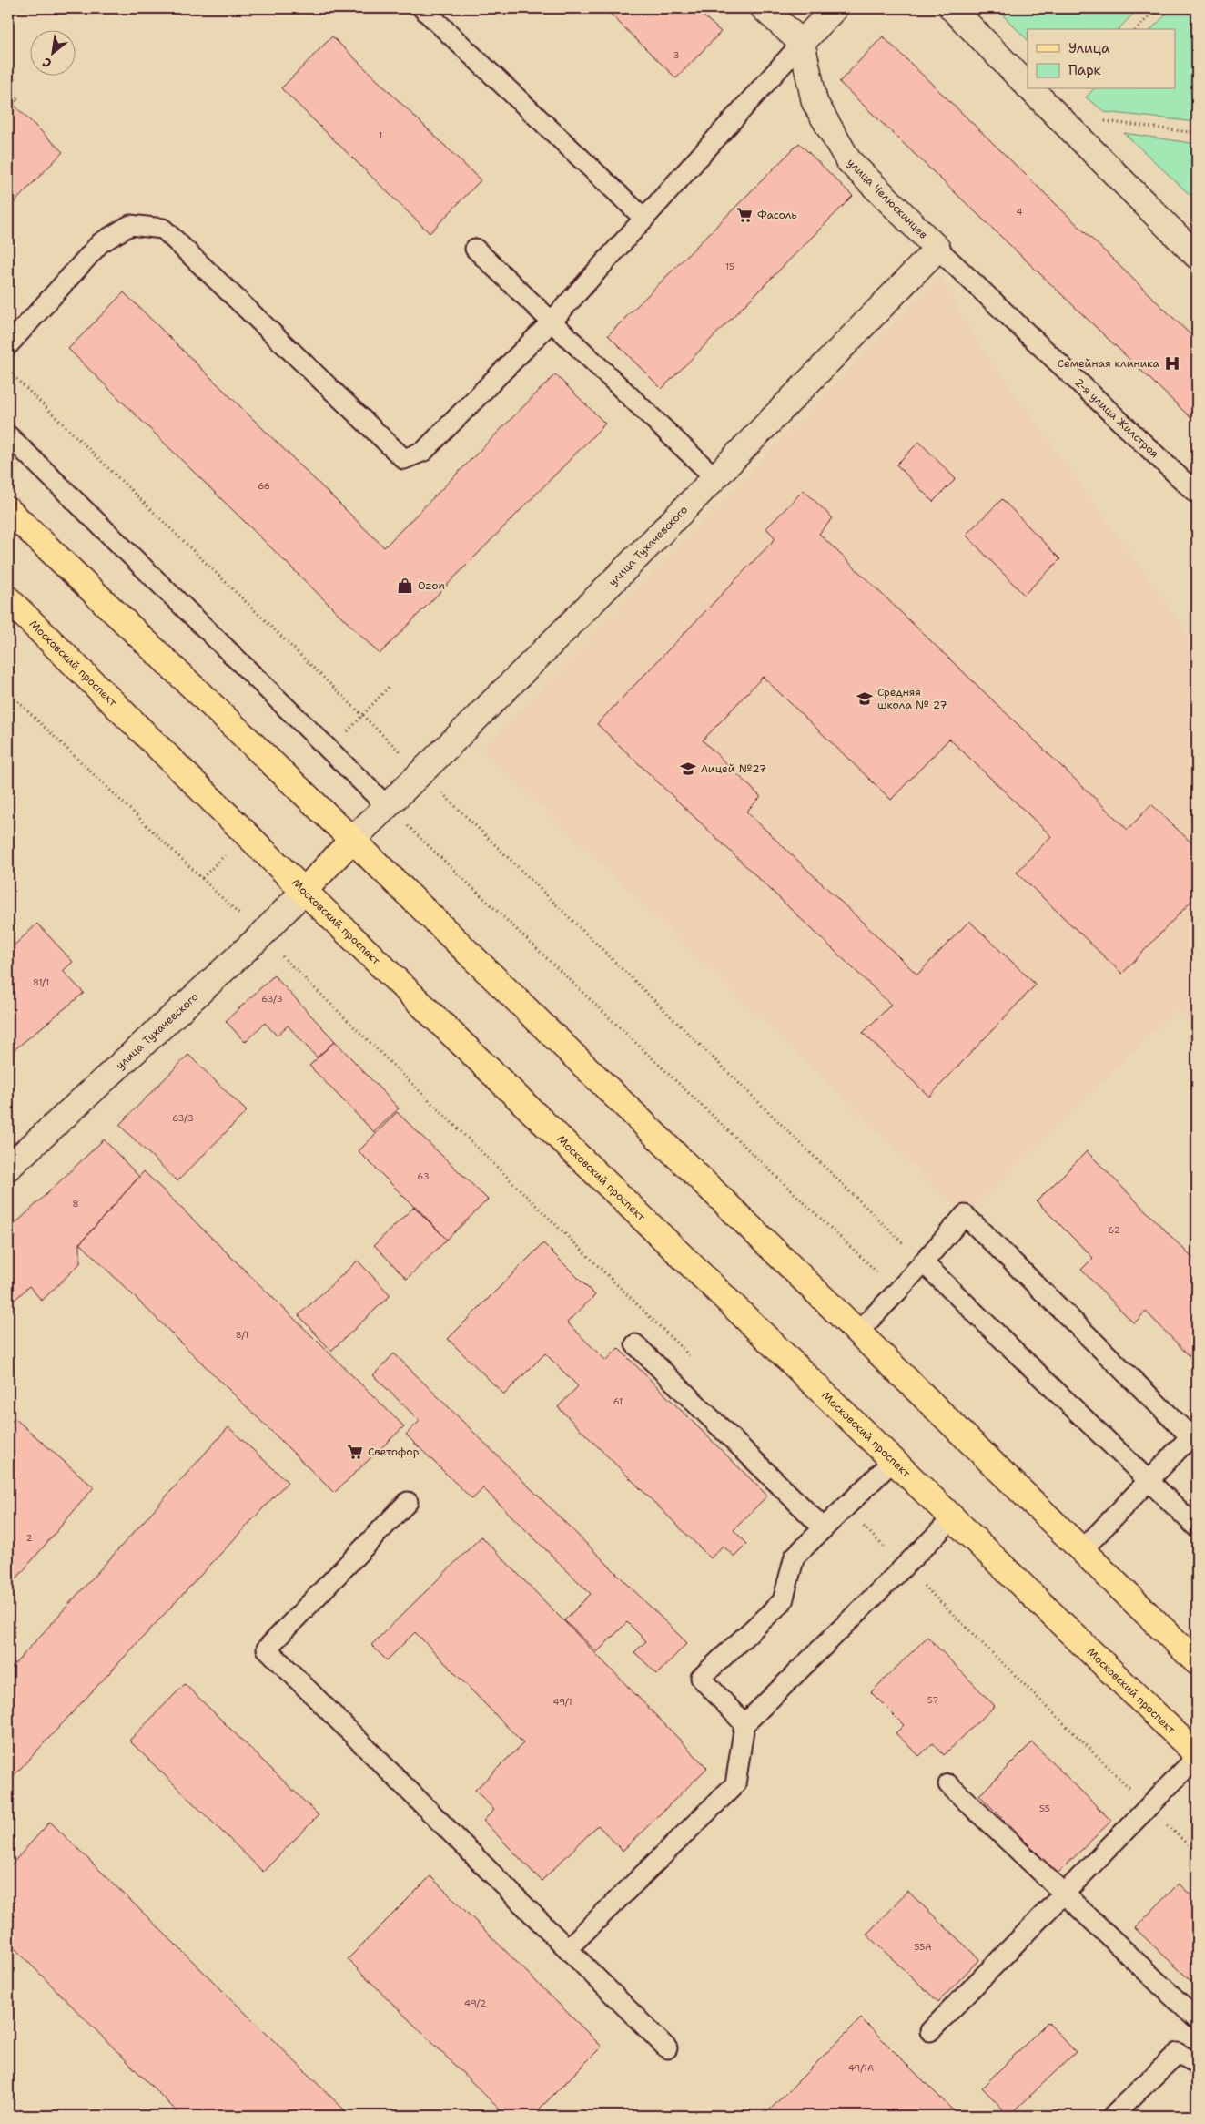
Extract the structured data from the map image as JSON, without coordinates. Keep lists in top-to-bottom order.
{
  "streets": {
    "main road": ["Московский проспект"],
    "street": ["улица Челюскинцев", "улица Тухачевского"],
    "lane": ["2-я улица Жилстроя"]
  },
  "crossings": [
    ["улица Челюскинцев", "2-я улица Жилстроя"],
    ["улица Челюскинцев", "улица Тухачевского"],
    ["2-я улица Жилстроя", "улица Тухачевского"],
    ["улица Тухачевского", "Московский проспект"]
  ],
  "places": {
    "supermarket": ["Фасоль", "Светофор"],
    "hospital": ["Семейная клиника"],
    "shop": ["Ozon"],
    "school or university": ["Средняя школа № 27", "Лицей №27"]
  },
  "house_numbers": [
    "3",
    "1",
    "4",
    "15",
    "66",
    "81/1",
    "63/3",
    "63/3",
    "63",
    "8",
    "62",
    "8/1",
    "61",
    "2",
    "57",
    "49/1",
    "55",
    "55А",
    "49/2",
    "49/1А"
  ],
  "legend": ["Улица", "Парк"],
  "north": "bottom left"
}
